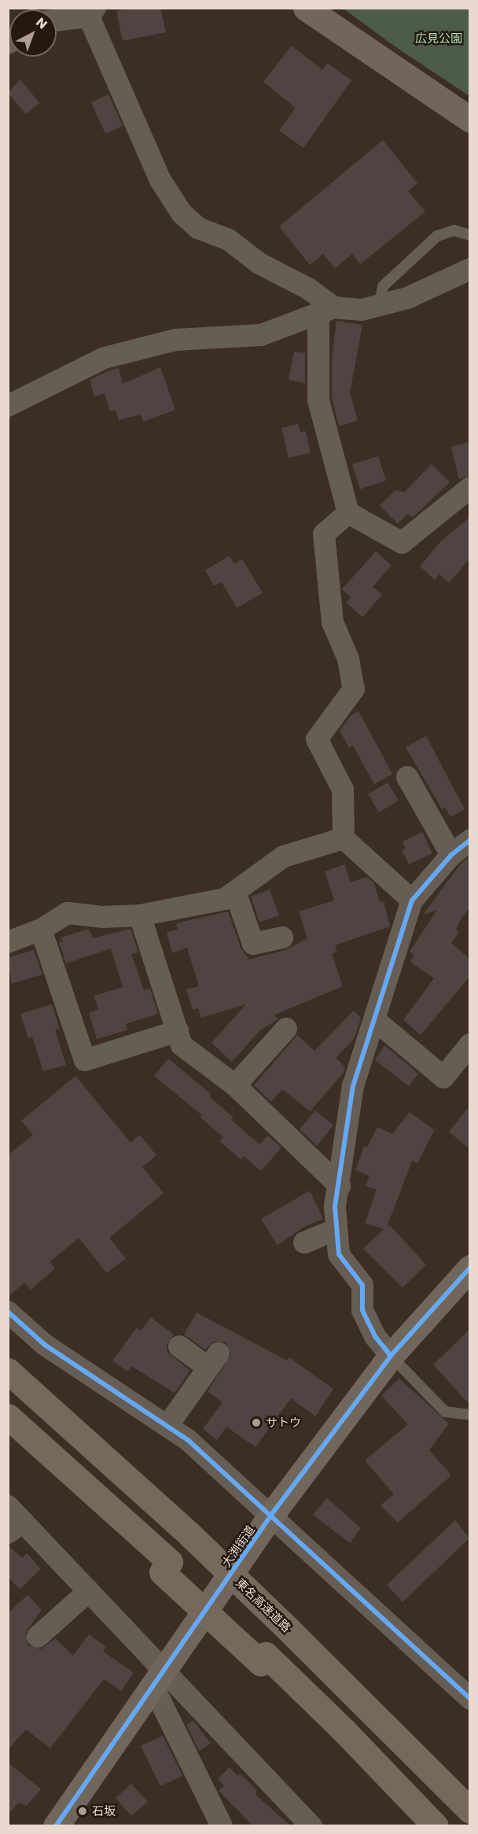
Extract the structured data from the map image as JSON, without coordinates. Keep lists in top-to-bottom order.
{
  "streets": {
    "highway": ["東名高速道路"],
    "street": ["大渕街道"]
  },
  "parks": ["広見公園"],
  "places": ["サトウ", "石坂"],
  "north": "top right"
}
